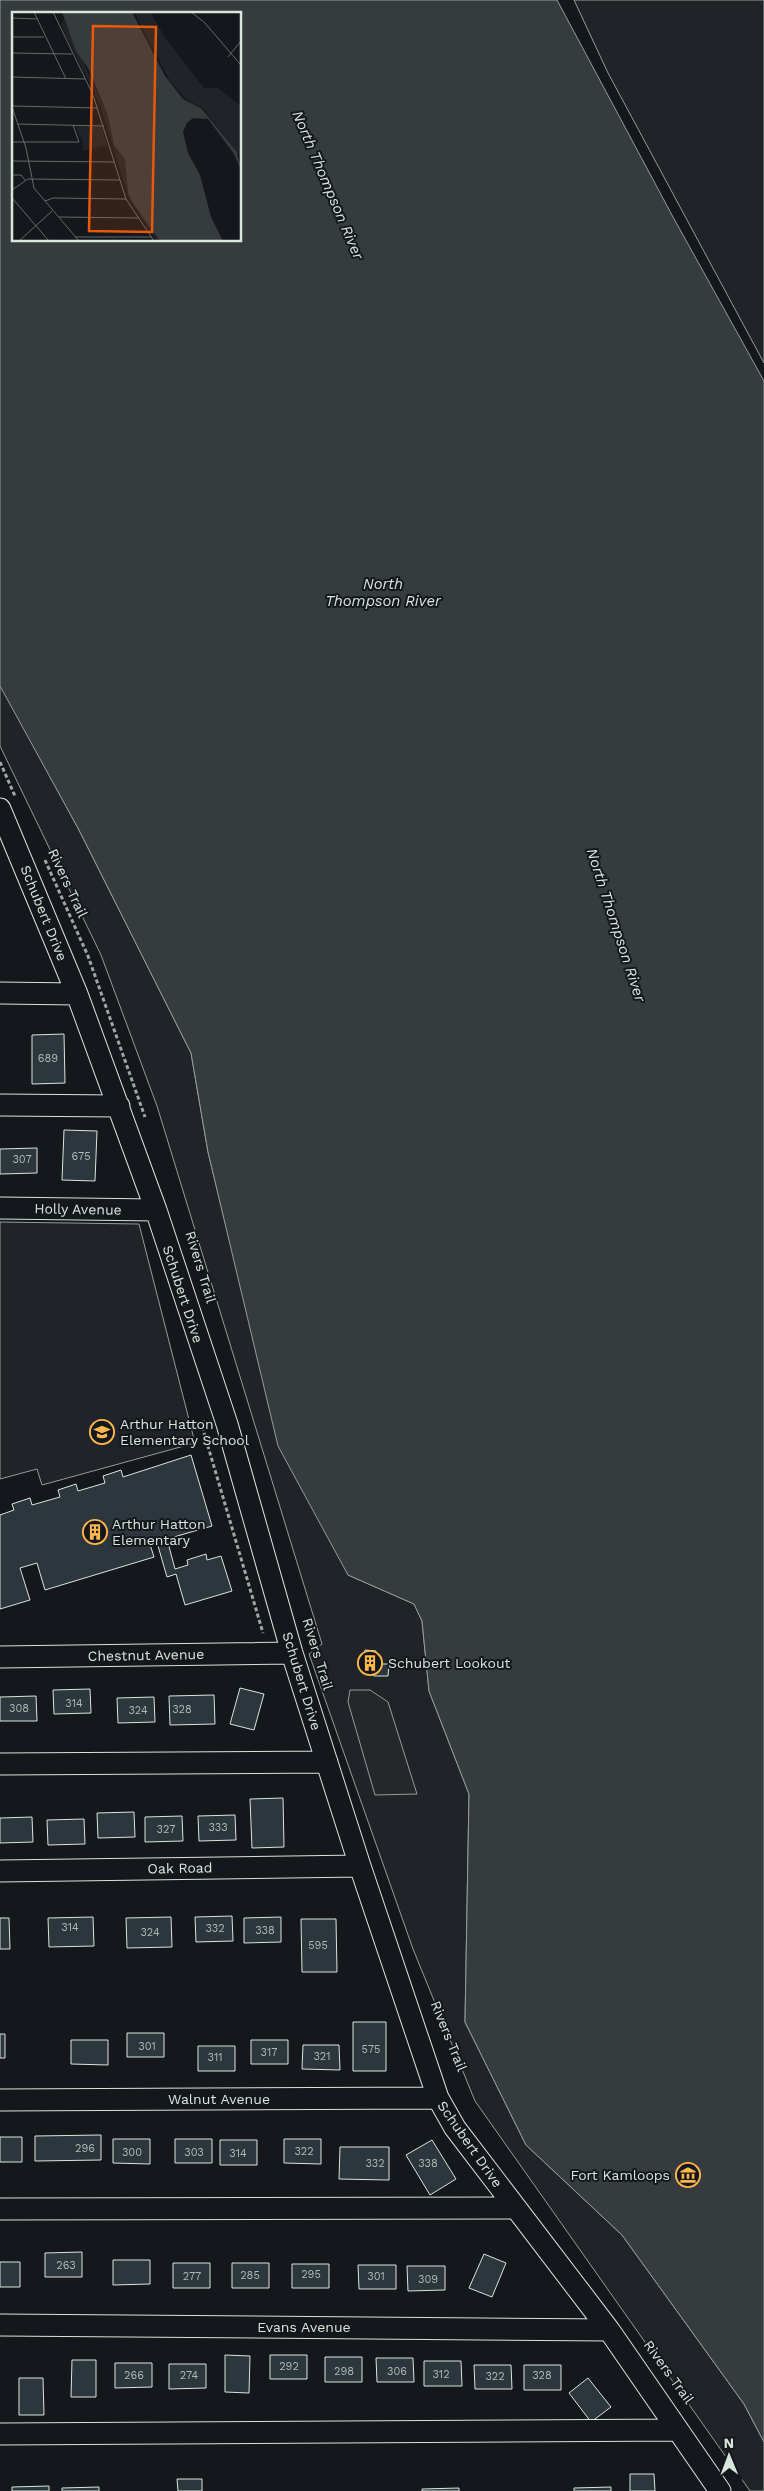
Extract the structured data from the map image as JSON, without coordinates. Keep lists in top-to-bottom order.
{
  "streets": {
    "street": [
      "Schubert Drive",
      "Holly Avenue",
      "Chestnut Avenue",
      "Oak Road",
      "Walnut Avenue",
      "Evans Avenue"
    ],
    "path": ["Rivers Trail"]
  },
  "crossings": [
    ["Schubert Drive", "Holly Avenue"],
    ["Schubert Drive", "Chestnut Avenue"],
    ["Schubert Drive", "Oak Road"],
    ["Schubert Drive", "Walnut Avenue"],
    ["Schubert Drive", "Evans Avenue"]
  ],
  "water": ["North Thompson River"],
  "places": {
    "school or university": ["Arthur Hatton Elementary School"],
    "building": ["Arthur Hatton Elementary", "Schubert Lookout"],
    "museum": ["Fort Kamloops"]
  },
  "house_numbers": [
    "689",
    "675",
    "307",
    "314",
    "308",
    "328",
    "324",
    "333",
    "327",
    "314",
    "332",
    "338",
    "324",
    "595",
    "301",
    "575",
    "317",
    "321",
    "311",
    "296",
    "322",
    "300",
    "303",
    "314",
    "332",
    "338",
    "263",
    "295",
    "285",
    "277",
    "301",
    "309",
    "292",
    "298",
    "306",
    "312",
    "266",
    "274",
    "328",
    "322"
  ],
  "north": "top"
}
